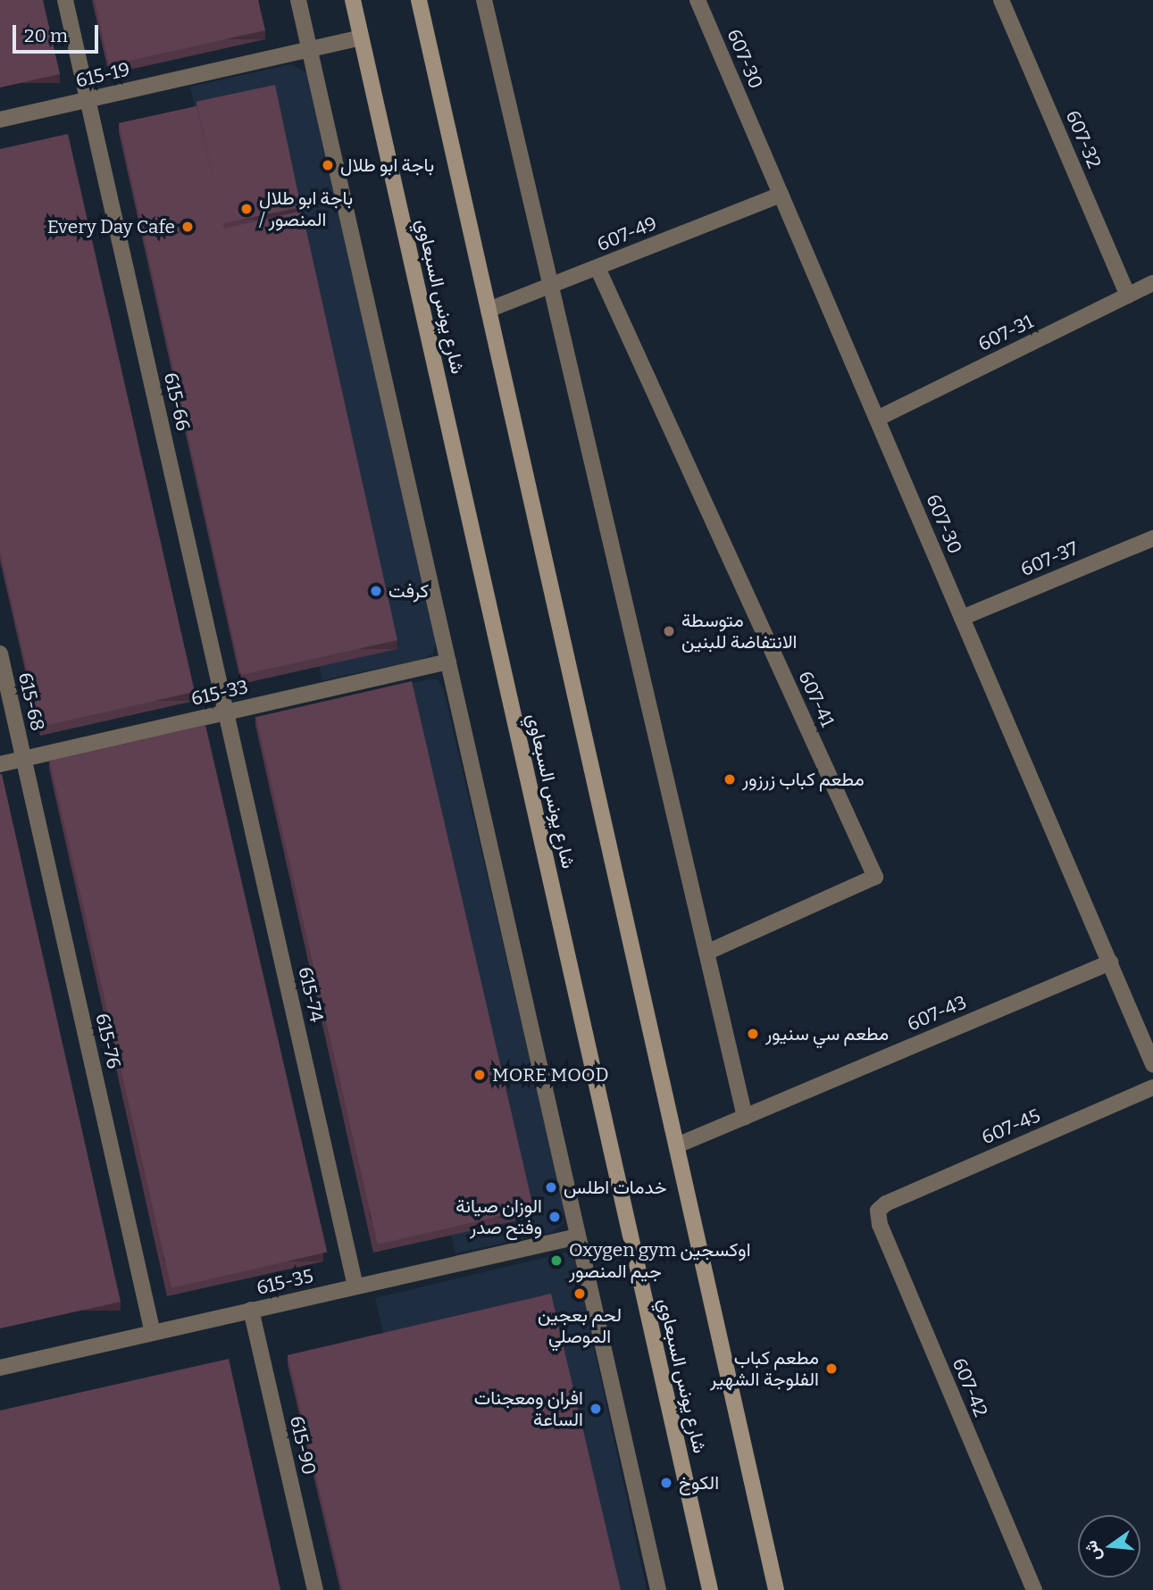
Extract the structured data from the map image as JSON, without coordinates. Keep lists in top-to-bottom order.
{
  "streets": {
    "main road": ["شارع يونس السبعاوي"],
    "street": [
      "607-30",
      "615-19",
      "607-32",
      "607-49",
      "607-31",
      "615-66",
      "607-37",
      "615-33",
      "607-41",
      "615-68",
      "615-74",
      "607-43",
      "615-76",
      "607-45",
      "615-35",
      "607-42",
      "615-90"
    ]
  },
  "crossings": [
    ["607-30", "607-49"],
    ["607-30", "607-31"],
    ["607-30", "607-37"],
    ["607-30", "607-43"],
    ["615-19", "شارع يونس السبعاوي"],
    ["615-19", "615-66"],
    ["607-32", "607-31"],
    ["607-49", "607-41"],
    ["615-66", "615-33"],
    ["615-66", "615-74"],
    ["615-33", "615-68"],
    ["615-33", "615-74"],
    ["615-33", "615-76"],
    ["615-68", "615-76"],
    ["615-74", "615-35"],
    ["615-76", "615-35"],
    ["607-45", "607-42"],
    ["615-35", "615-90"]
  ],
  "places": [
    "باجة ابو طلال",
    "باجة ابو طلال / المنصور",
    "Every Day Cafe",
    "كرفت",
    "متوسطة الانتفاضة للبنين",
    "مطعم كباب زرزور",
    "مطعم سي سنيور",
    "MORE MOOD",
    "خدمات اطلس",
    "الوزان صيانة وفتح صدر",
    "Oxygen gym اوكسجين جيم المنصور",
    "لحم بعجين الموصلي",
    "مطعم كباب الفلوجة الشهير",
    "افران ومعجنات الساعة",
    "الكوخ"
  ],
  "scale_bar": "20 m",
  "north": "left"
}
